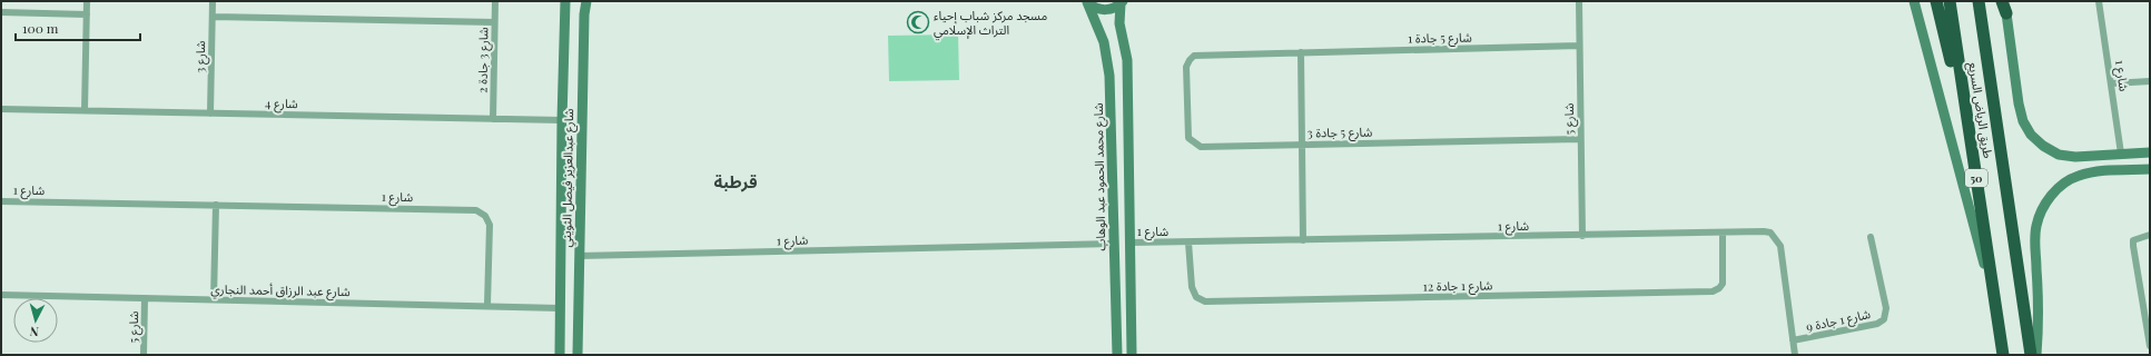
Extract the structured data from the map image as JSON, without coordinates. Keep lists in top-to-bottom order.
{
  "streets": {
    "highway": ["طريق الرياض السريع", "50"],
    "street": [
      "شارع 5 جادة 1",
      "شارع 3",
      "شارع 3 جادة 2",
      "شارع 1",
      "شارع 4",
      "شارع 5",
      "شارع 5 جادة 3",
      "شارع محمد الحمود عبد الوهاب",
      "شارع عبدالعزيز فيصل الثويني",
      "شارع 1 جادة 12",
      "شارع عبد الرزاق أحمد النجاري",
      "شارع 1 جادة 9"
    ]
  },
  "crossings": [
    ["شارع 5 جادة 1", "شارع 5"],
    ["شارع 5 جادة 1", "شارع 5 جادة 3"],
    ["شارع 3", "شارع 4"],
    ["شارع 3 جادة 2", "شارع 4"],
    ["شارع 1", "شارع 5"],
    ["شارع 1", "شارع محمد الحمود عبد الوهاب"],
    ["شارع 1", "شارع عبدالعزيز فيصل الثويني"],
    ["شارع 1", "شارع 1 جادة 12"],
    ["شارع 1", "شارع عبد الرزاق أحمد النجاري"],
    ["شارع 1", "شارع 1 جادة 9"],
    ["شارع 4", "شارع عبدالعزيز فيصل الثويني"],
    ["شارع 5", "شارع 5 جادة 3"],
    ["شارع 5", "شارع عبد الرزاق أحمد النجاري"],
    ["شارع عبدالعزيز فيصل الثويني", "شارع عبد الرزاق أحمد النجاري"]
  ],
  "districts": ["قرطبة"],
  "places": {
    "mosque": ["مسجد مركز شباب إحياء التراث الإسلامي"]
  },
  "scale_bar": "100 m",
  "north": "bottom"
}
